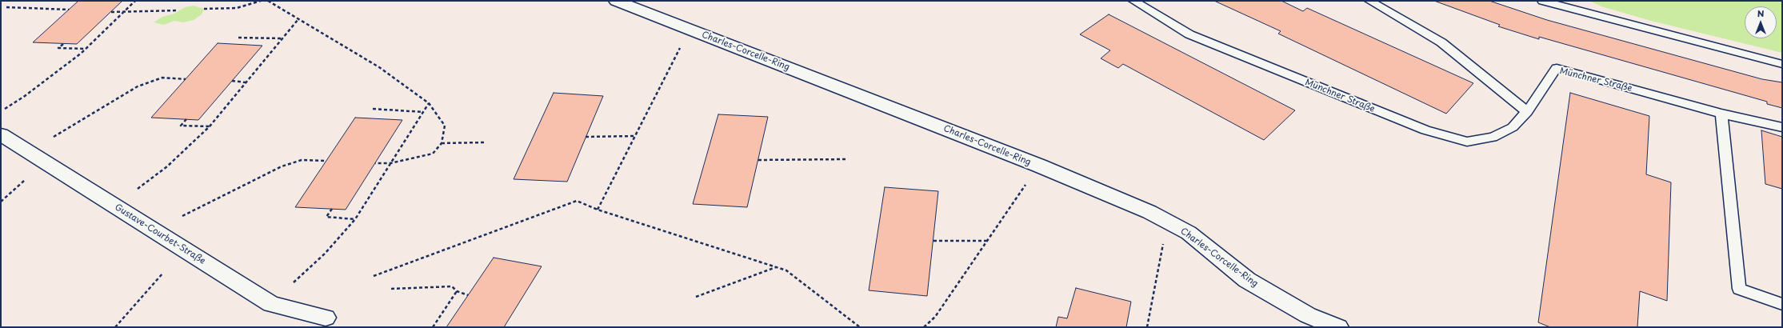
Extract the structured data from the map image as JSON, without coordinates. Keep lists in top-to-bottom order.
{
  "streets": {
    "street": ["Charles-Corcelle-Ring", "Gustave-Courbet-Straße"],
    "lane": ["Münchner Straße"]
  },
  "north": "top"
}
